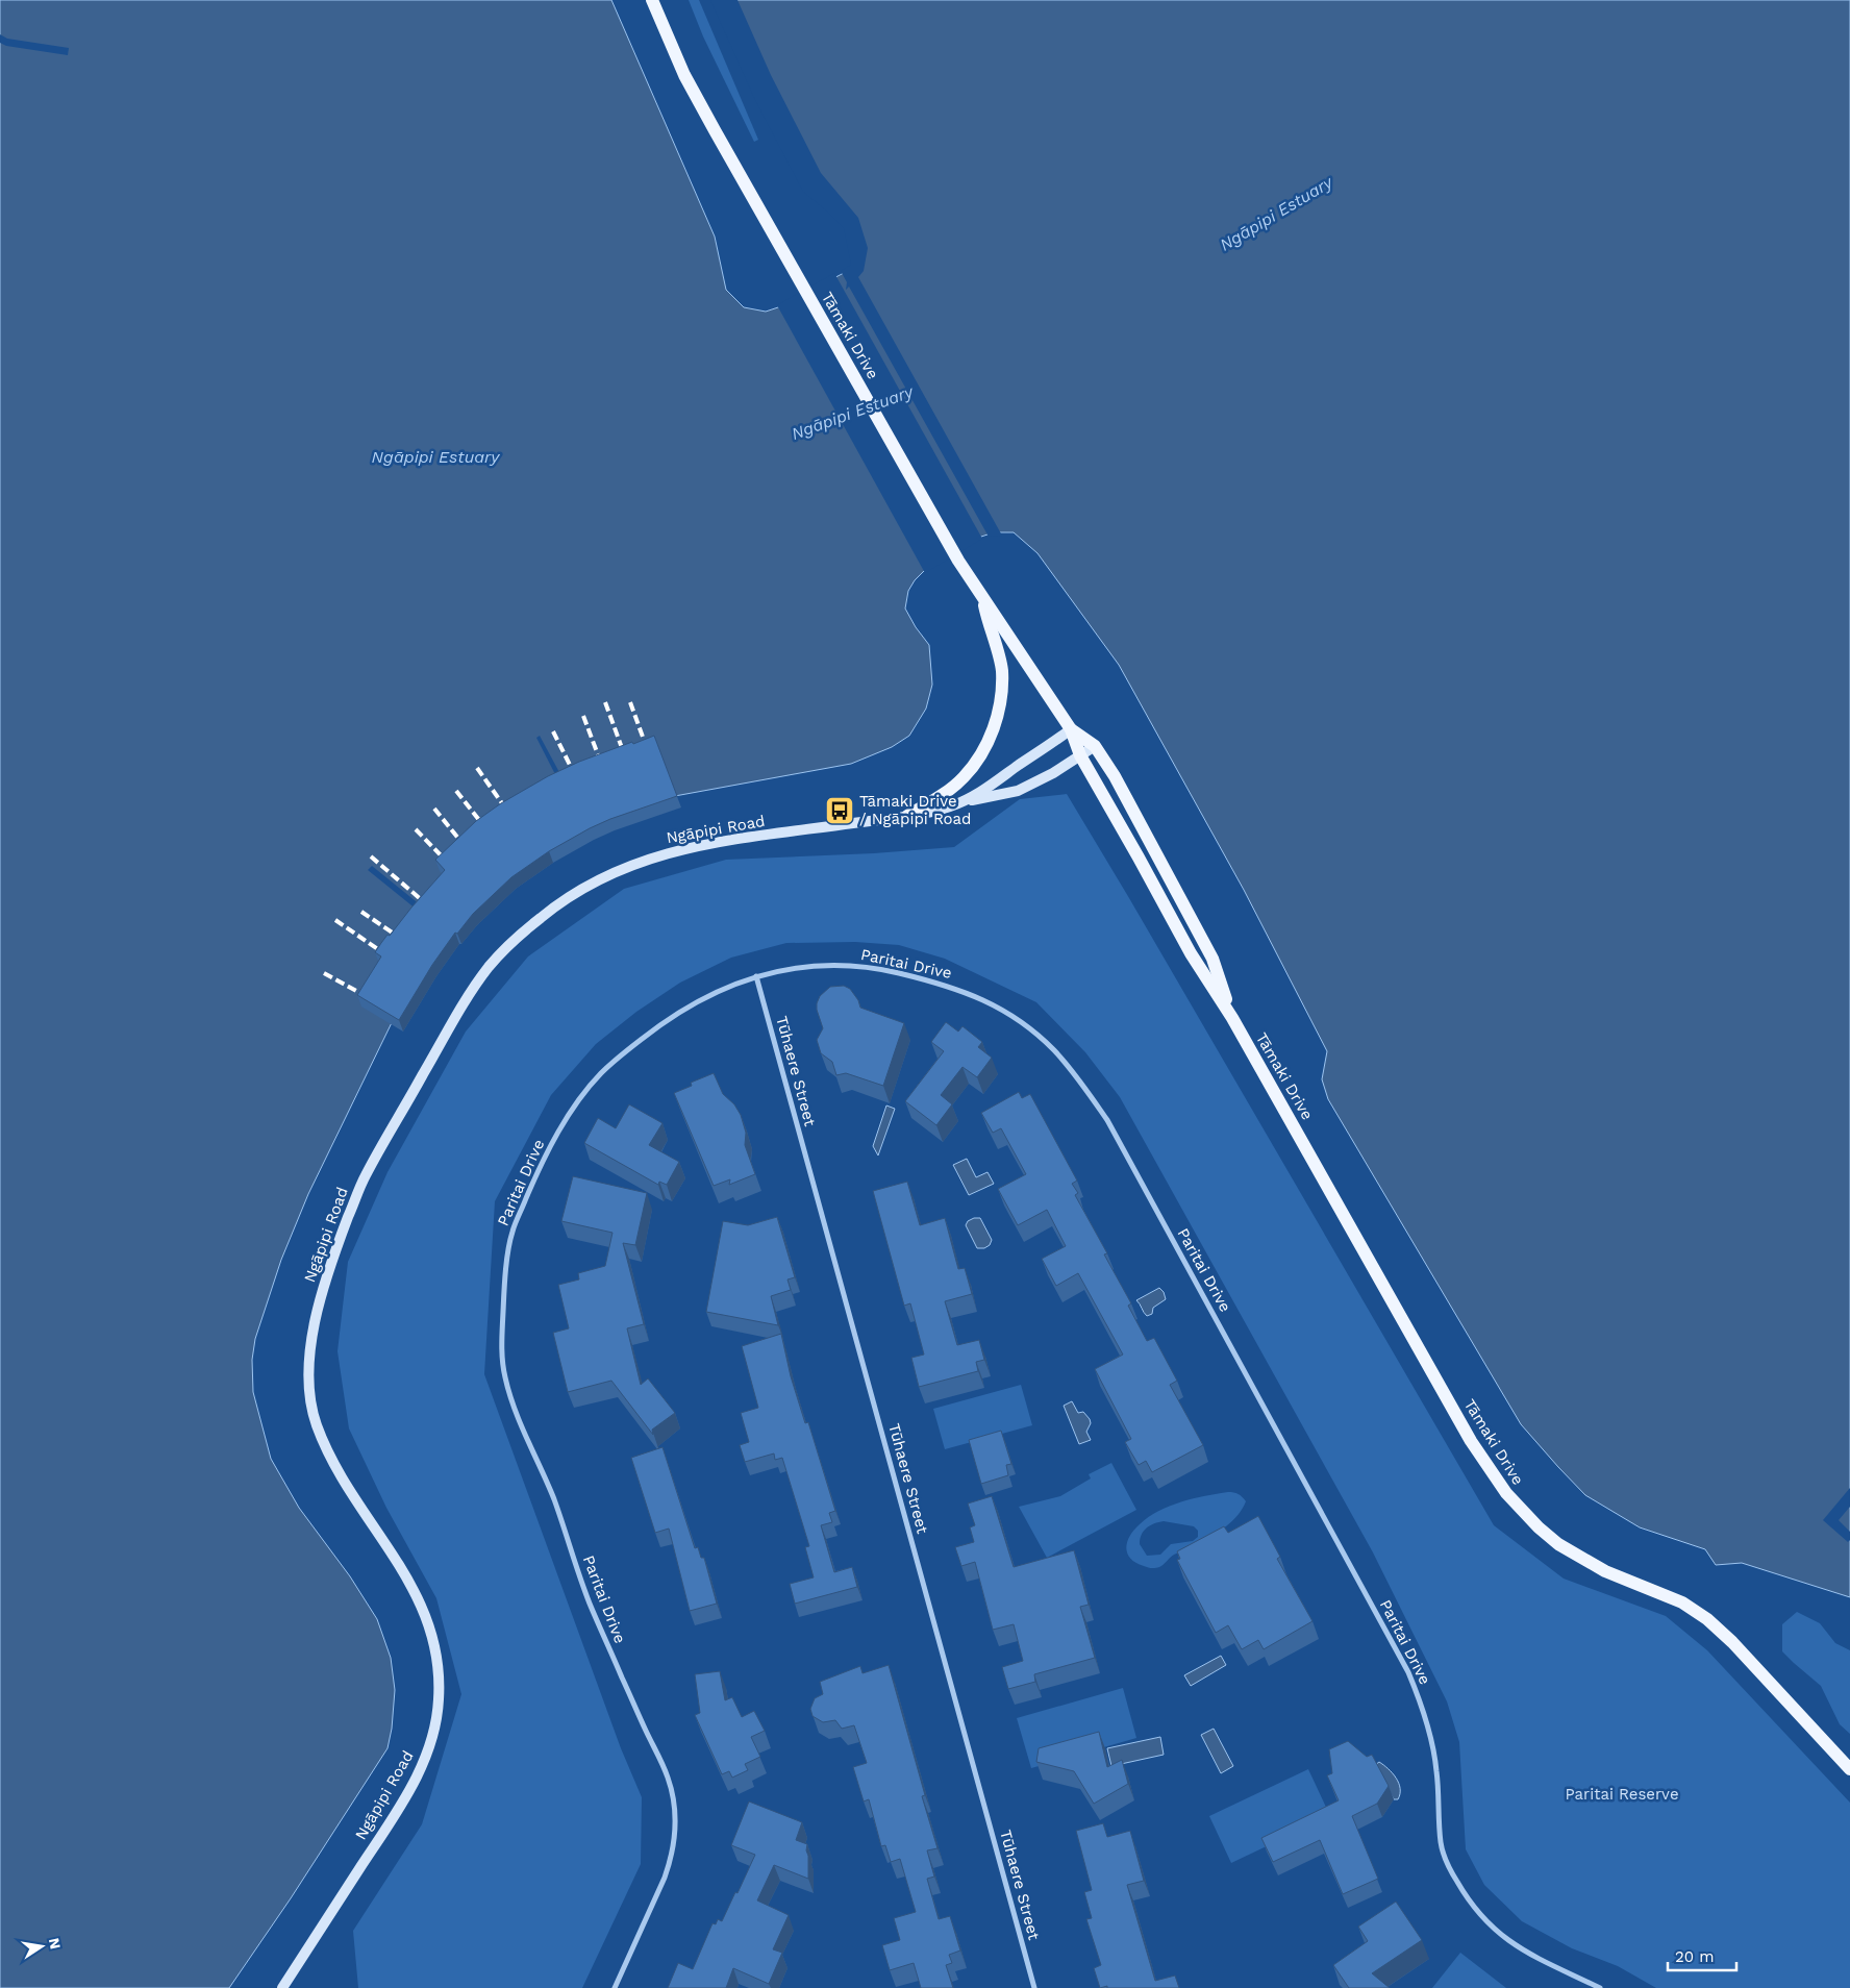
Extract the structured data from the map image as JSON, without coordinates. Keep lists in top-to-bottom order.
{
  "streets": {
    "main road": ["Tāmaki Drive", "Ngāpipi Road"],
    "street": ["Paritai Drive", "Tūhaere Street"]
  },
  "crossings": [
    ["Tāmaki Drive", "Ngāpipi Road"],
    ["Paritai Drive", "Tūhaere Street"]
  ],
  "water": ["Ngāpipi Estuary"],
  "parks": ["Paritai Reserve"],
  "places": {
    "bus stop": ["Tāmaki Drive / Ngāpipi Road"]
  },
  "scale_bar": "20 m",
  "north": "right"
}
